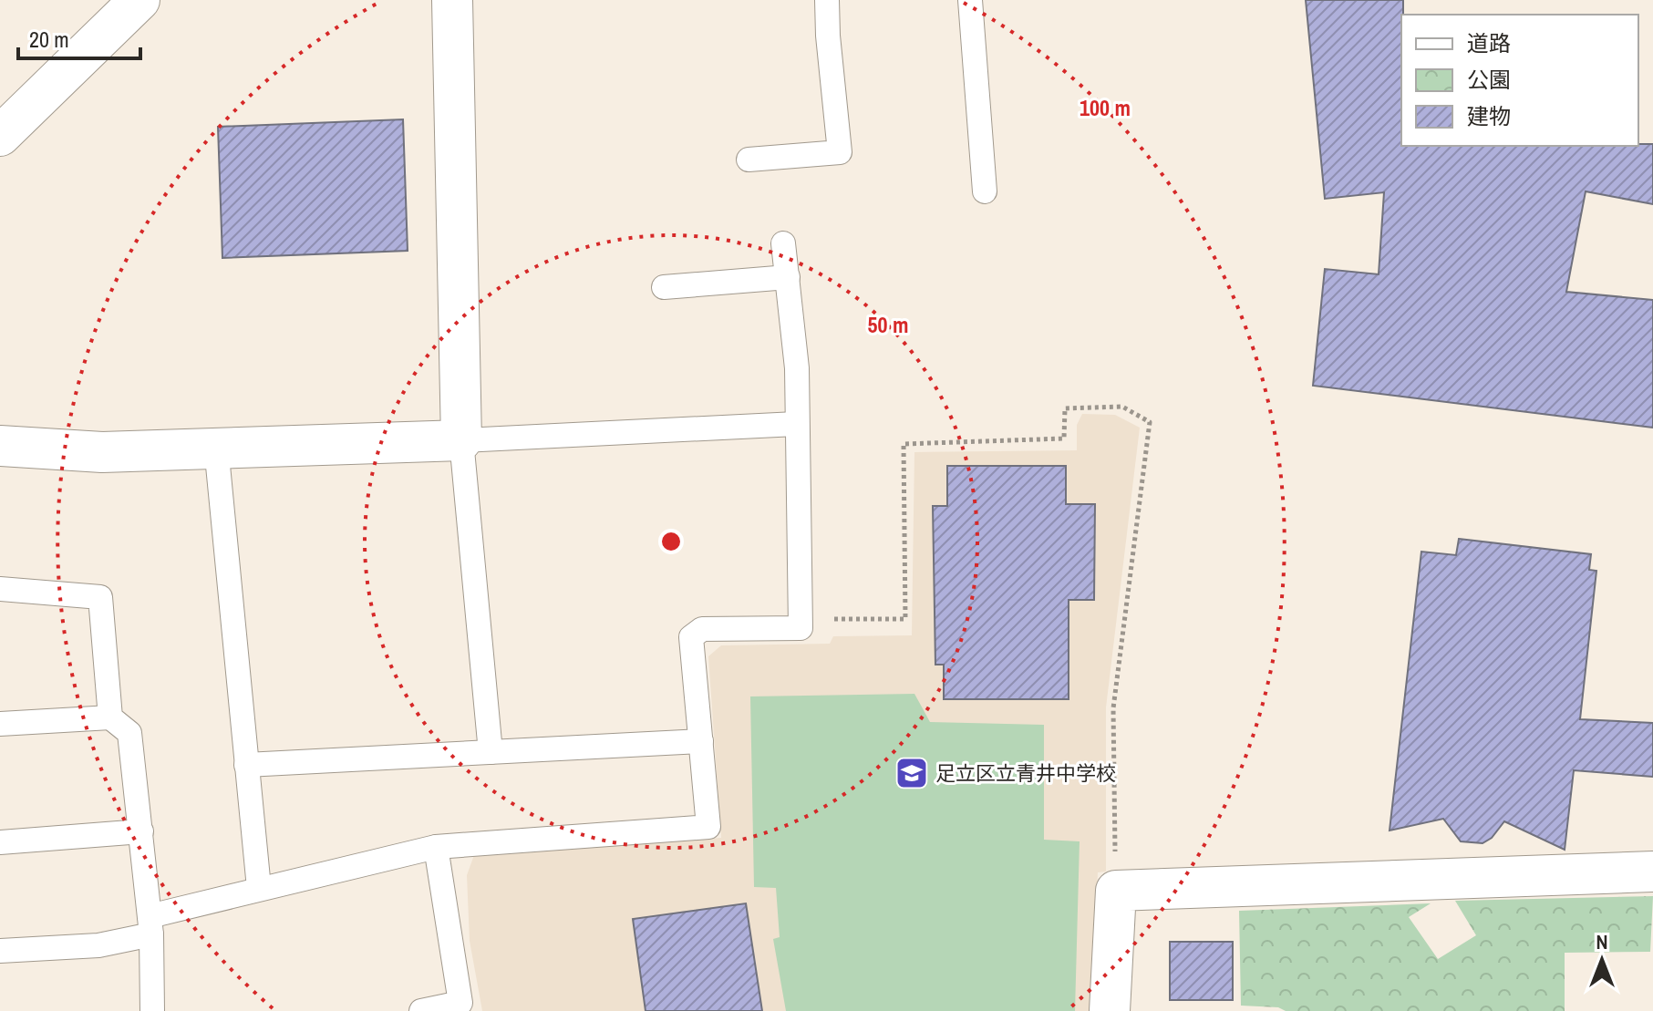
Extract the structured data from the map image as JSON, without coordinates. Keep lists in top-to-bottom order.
{
  "places": {
    "school or university": ["足立区立青井中学校"]
  },
  "legend": ["道路", "公園", "建物"],
  "scale_bar": "20 m",
  "north": "top",
  "rings": ["100 m", "50 m"]
}
